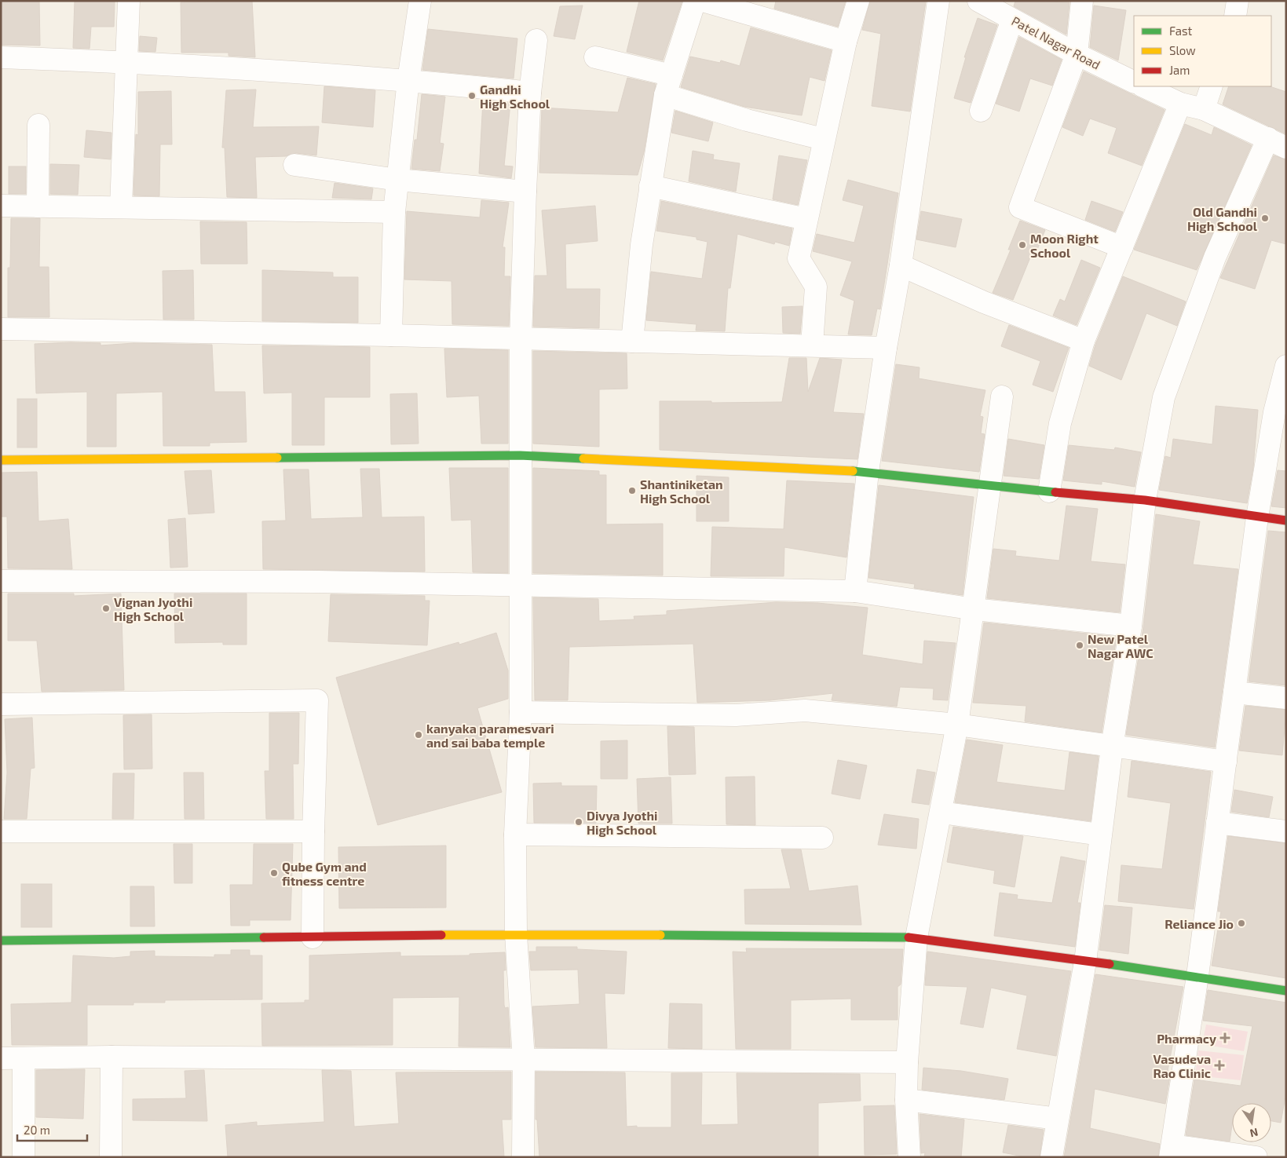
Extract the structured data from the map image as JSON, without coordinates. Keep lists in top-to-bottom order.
{
  "streets": {
    "street": ["Patel Nagar Road"]
  },
  "places": {
    "other": [
      "Gandhi High School",
      "Old Gandhi High School",
      "Moon Right School",
      "Shantiniketan High School",
      "Vignan Jyothi High School",
      "New Patel Nagar AWC",
      "kanyaka paramesvari and sai baba temple",
      "Divya Jyothi High School",
      "Qube Gym and fitness centre",
      "Reliance Jio"
    ],
    "health": ["Pharmacy", "Vasudeva Rao Clinic"]
  },
  "legend": ["Fast", "Slow", "Jam"],
  "scale_bar": "20 m",
  "north": "bottom"
}
